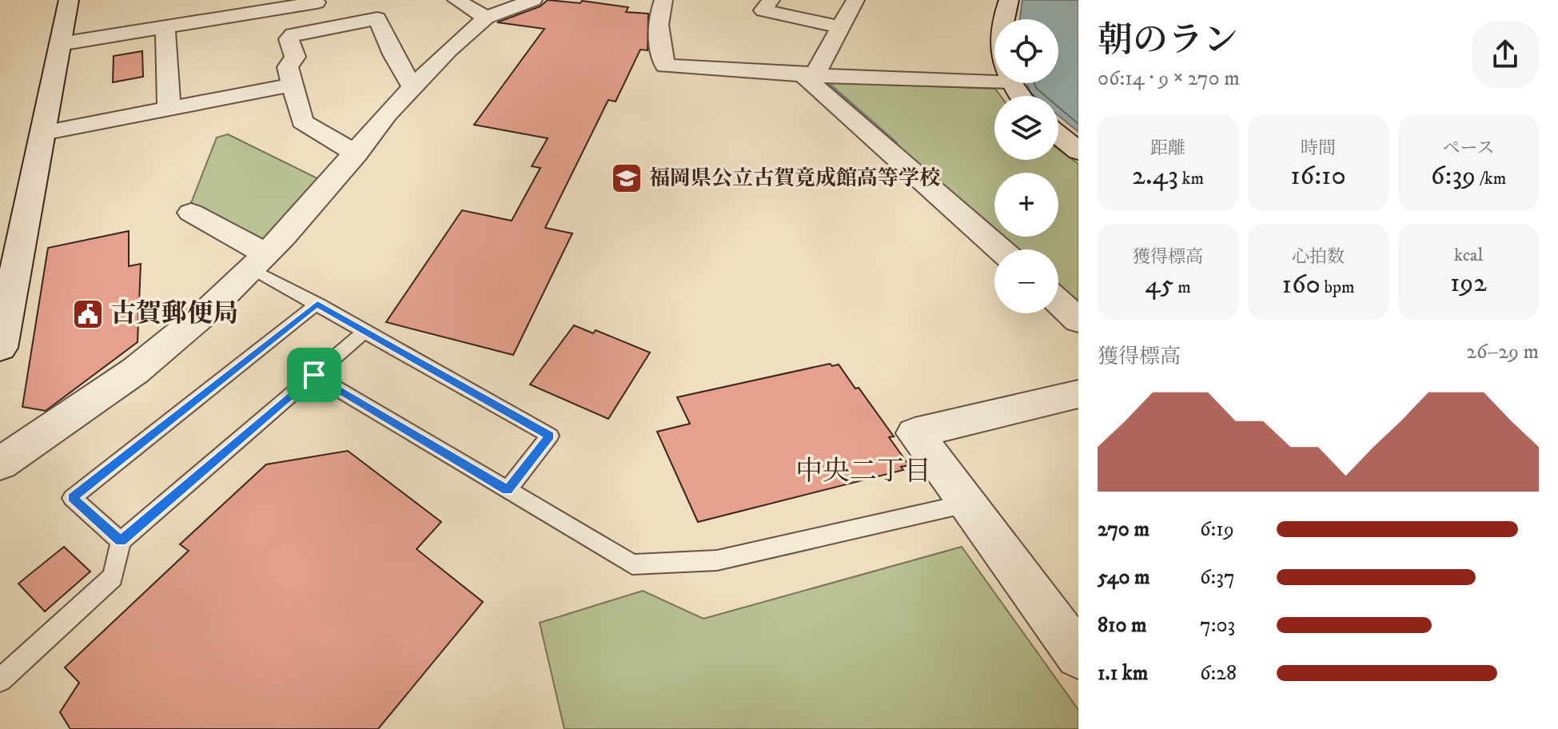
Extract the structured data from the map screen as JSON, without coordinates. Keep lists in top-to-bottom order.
{
  "districts": ["中央二丁目"],
  "places": {
    "school or university": ["福岡県公立古賀竟成館高等学校"],
    "public building": ["古賀郵便局"]
  },
  "page": {
    "heading": ["朝のラン", "06:14 · 9 × 270 m"],
    "map_buttons": ["+", "−"],
    "stats": [
      ["距離", "2.43 km"],
      ["時間", "16:10"],
      ["ペース", "6:39 /km"],
      ["獲得標高", "45 m"],
      ["心拍数", "160 bpm"],
      ["kcal", "192"]
    ],
    "chart": ["獲得標高", "26–29 m"],
    "list": [
      {
        "name": "270 m",
        "note": "6:19"
      },
      {
        "name": "540 m",
        "note": "6:37"
      },
      {
        "name": "810 m",
        "note": "7:03"
      },
      {
        "name": "1.1 km",
        "note": "6:28"
      }
    ]
  }
}
